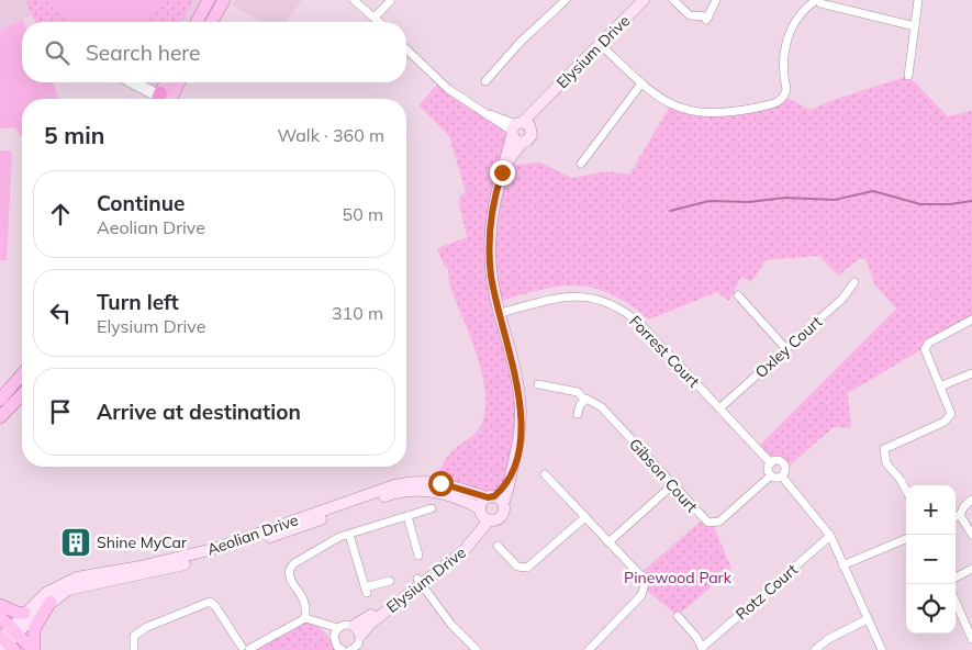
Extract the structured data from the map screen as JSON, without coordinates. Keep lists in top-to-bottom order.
{
  "streets": {
    "street": [
      "Elysium Drive",
      "Oxley Court",
      "Forrest Court",
      "Gibson Court",
      "Aeolian Drive",
      "Rotz Court"
    ]
  },
  "crossings": [
    ["Elysium Drive", "Forrest Court"],
    ["Elysium Drive", "Aeolian Drive"],
    ["Oxley Court", "Forrest Court"],
    ["Forrest Court", "Gibson Court"]
  ],
  "parks": ["Pinewood Park"],
  "places": {
    "building": ["Shine MyCar"]
  },
  "page": {
    "search": "Search here",
    "heading": ["5 min", "Walk · 360 m"],
    "list": [
      ["Continue", "Aeolian Drive", "50 m"],
      ["Turn left", "Elysium Drive", "310 m"],
      "Arrive at destination"
    ],
    "map_buttons": ["+", "−"]
  }
}
